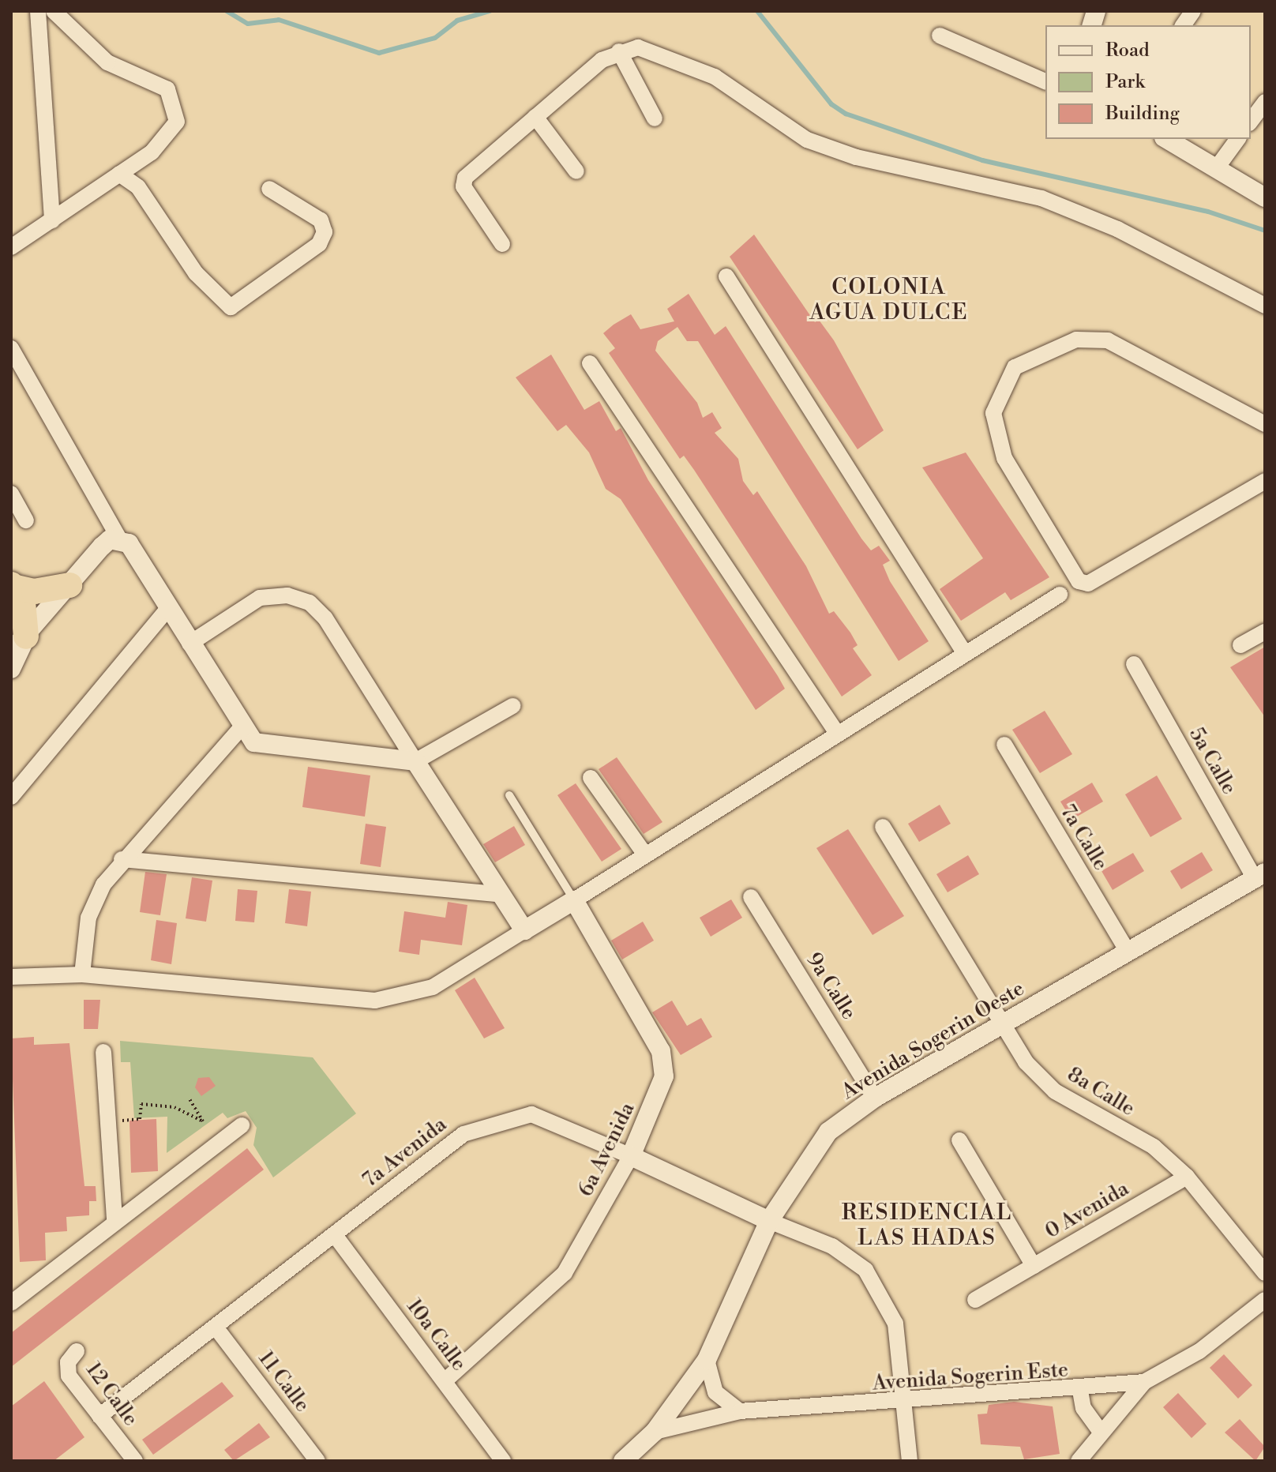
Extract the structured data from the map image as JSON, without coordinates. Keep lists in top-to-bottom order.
{
  "streets": {
    "street": [
      "5a Calle",
      "7a Calle",
      "9a Calle",
      "Avenida Sogerin Oeste",
      "8a Calle",
      "6a Avenida",
      "7a Avenida",
      "0 Avenida",
      "10a Calle",
      "Avenida Sogerin Este",
      "11 Calle",
      "12 Calle"
    ]
  },
  "crossings": [
    ["5a Calle", "Avenida Sogerin Oeste"],
    ["7a Calle", "Avenida Sogerin Oeste"],
    ["9a Calle", "Avenida Sogerin Oeste"],
    ["Avenida Sogerin Oeste", "8a Calle"],
    ["Avenida Sogerin Oeste", "7a Avenida"],
    ["Avenida Sogerin Oeste", "Avenida Sogerin Este"],
    ["8a Calle", "0 Avenida"],
    ["6a Avenida", "7a Avenida"],
    ["6a Avenida", "10a Calle"],
    ["7a Avenida", "10a Calle"],
    ["7a Avenida", "Avenida Sogerin Este"],
    ["7a Avenida", "11 Calle"],
    ["7a Avenida", "12 Calle"]
  ],
  "districts": ["COLONIA AGUA DULCE", "RESIDENCIAL LAS HADAS"],
  "legend": ["Road", "Park", "Building"]
}
